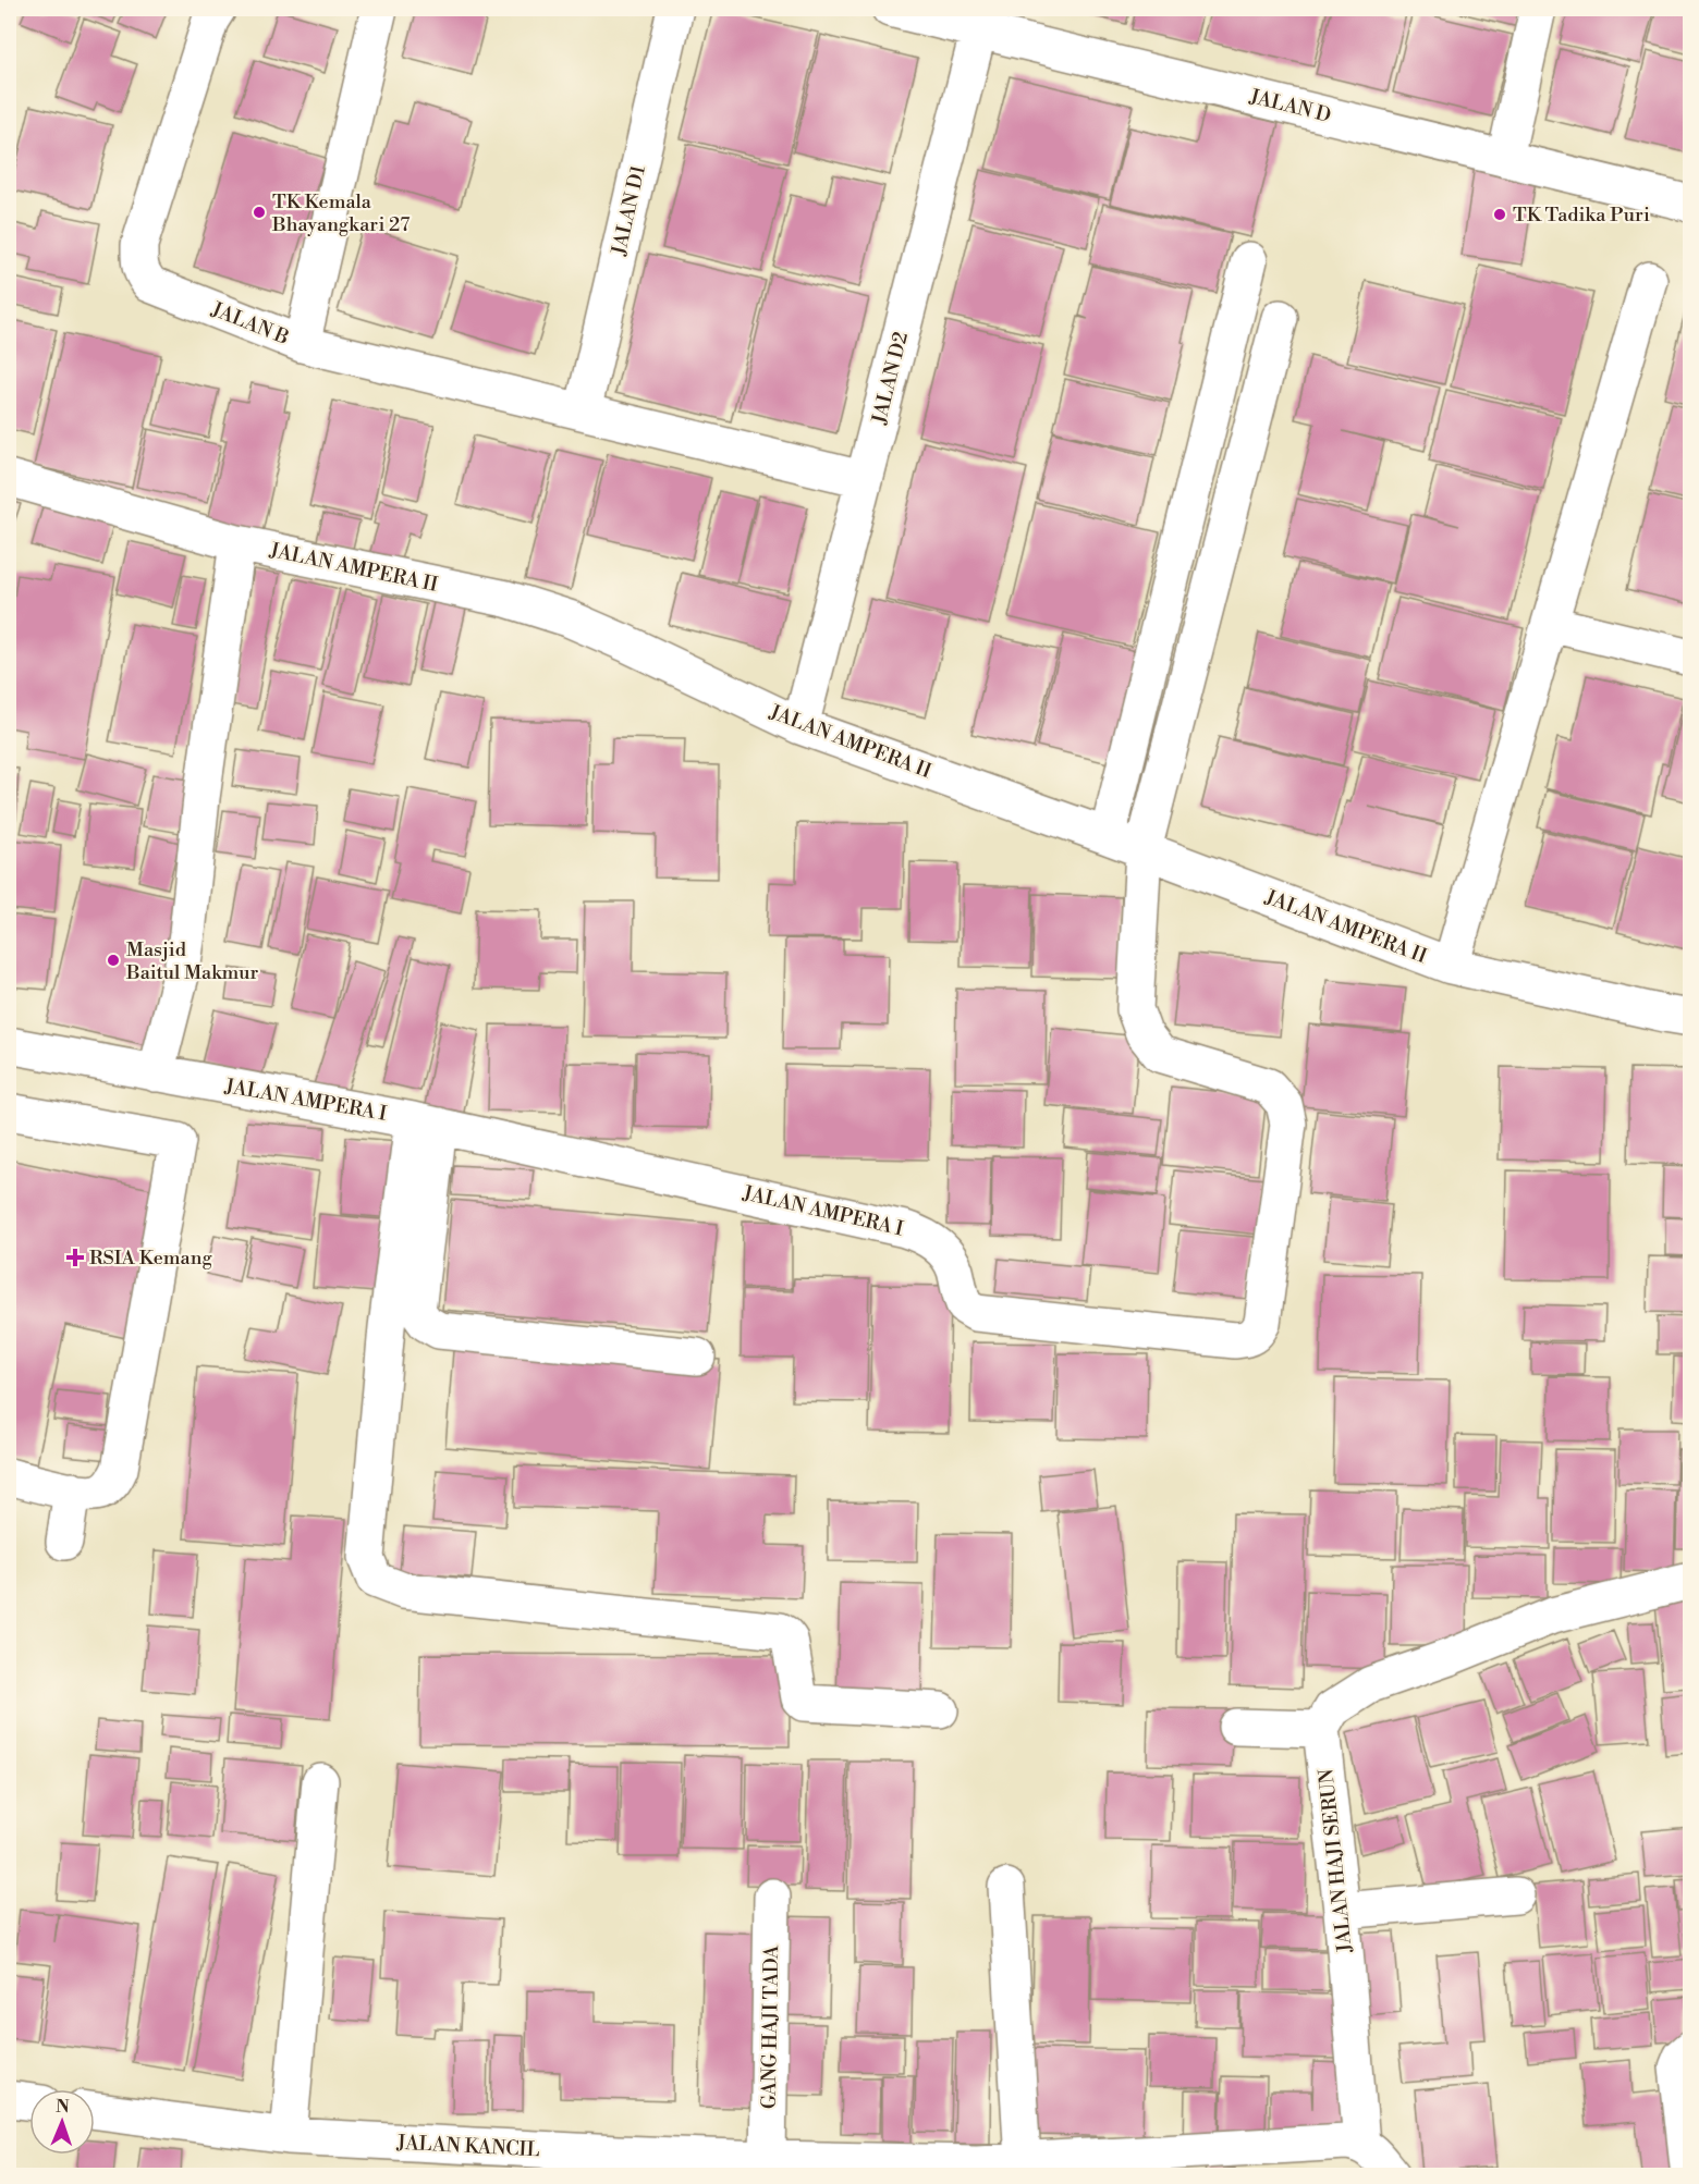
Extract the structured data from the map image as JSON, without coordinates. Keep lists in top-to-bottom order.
{
  "streets": {
    "street": [
      "JALAN D",
      "JALAN D1",
      "JALAN B",
      "JALAN D2",
      "JALAN AMPERA II",
      "JALAN AMPERA I",
      "JALAN HAJI SERUN",
      "GANG HAJI TADA",
      "JALAN KANCIL"
    ]
  },
  "crossings": [
    ["JALAN D", "JALAN D2"],
    ["JALAN D2", "JALAN AMPERA II"],
    ["JALAN AMPERA II", "JALAN AMPERA I"],
    ["JALAN HAJI SERUN", "JALAN KANCIL"],
    ["GANG HAJI TADA", "JALAN KANCIL"]
  ],
  "places": {
    "other": ["TK Kemala Bhayangkari 27", "TK Tadika Puri", "Masjid Baitul Makmur"],
    "health": ["RSIA Kemang"]
  },
  "north": "top"
}
